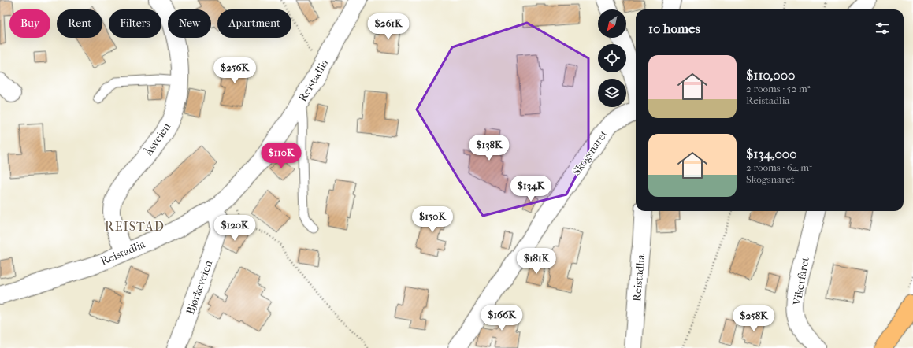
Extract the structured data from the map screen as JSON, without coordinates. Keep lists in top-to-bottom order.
{
  "streets": {
    "street": [
      "Reistadlia",
      "Åsveien",
      "Skogsnaret",
      "Vikerfaret",
      "Bjørkeveien"
    ]
  },
  "crossings": [
    ["Reistadlia", "Åsveien"],
    ["Reistadlia", "Bjørkeveien"]
  ],
  "districts": ["REISTAD"],
  "north": "bottom left",
  "page": {
    "chip": [
      "Buy",
      "Rent",
      "Filters",
      "New",
      "Apartment"
    ],
    "heading": "10 homes",
    "price": [
      "$261K",
      "$256K",
      "$138K",
      "$110K",
      "$134K",
      "$150K",
      "$120K",
      "$181K",
      "$166K",
      "$258K"
    ],
    "list": [
      {
        "name": "$110,000",
        "note": "2 rooms · 52 m² · Reistadlia"
      },
      {
        "name": "$134,000",
        "note": "2 rooms · 64 m² · Skogsnaret"
      }
    ]
  }
}
